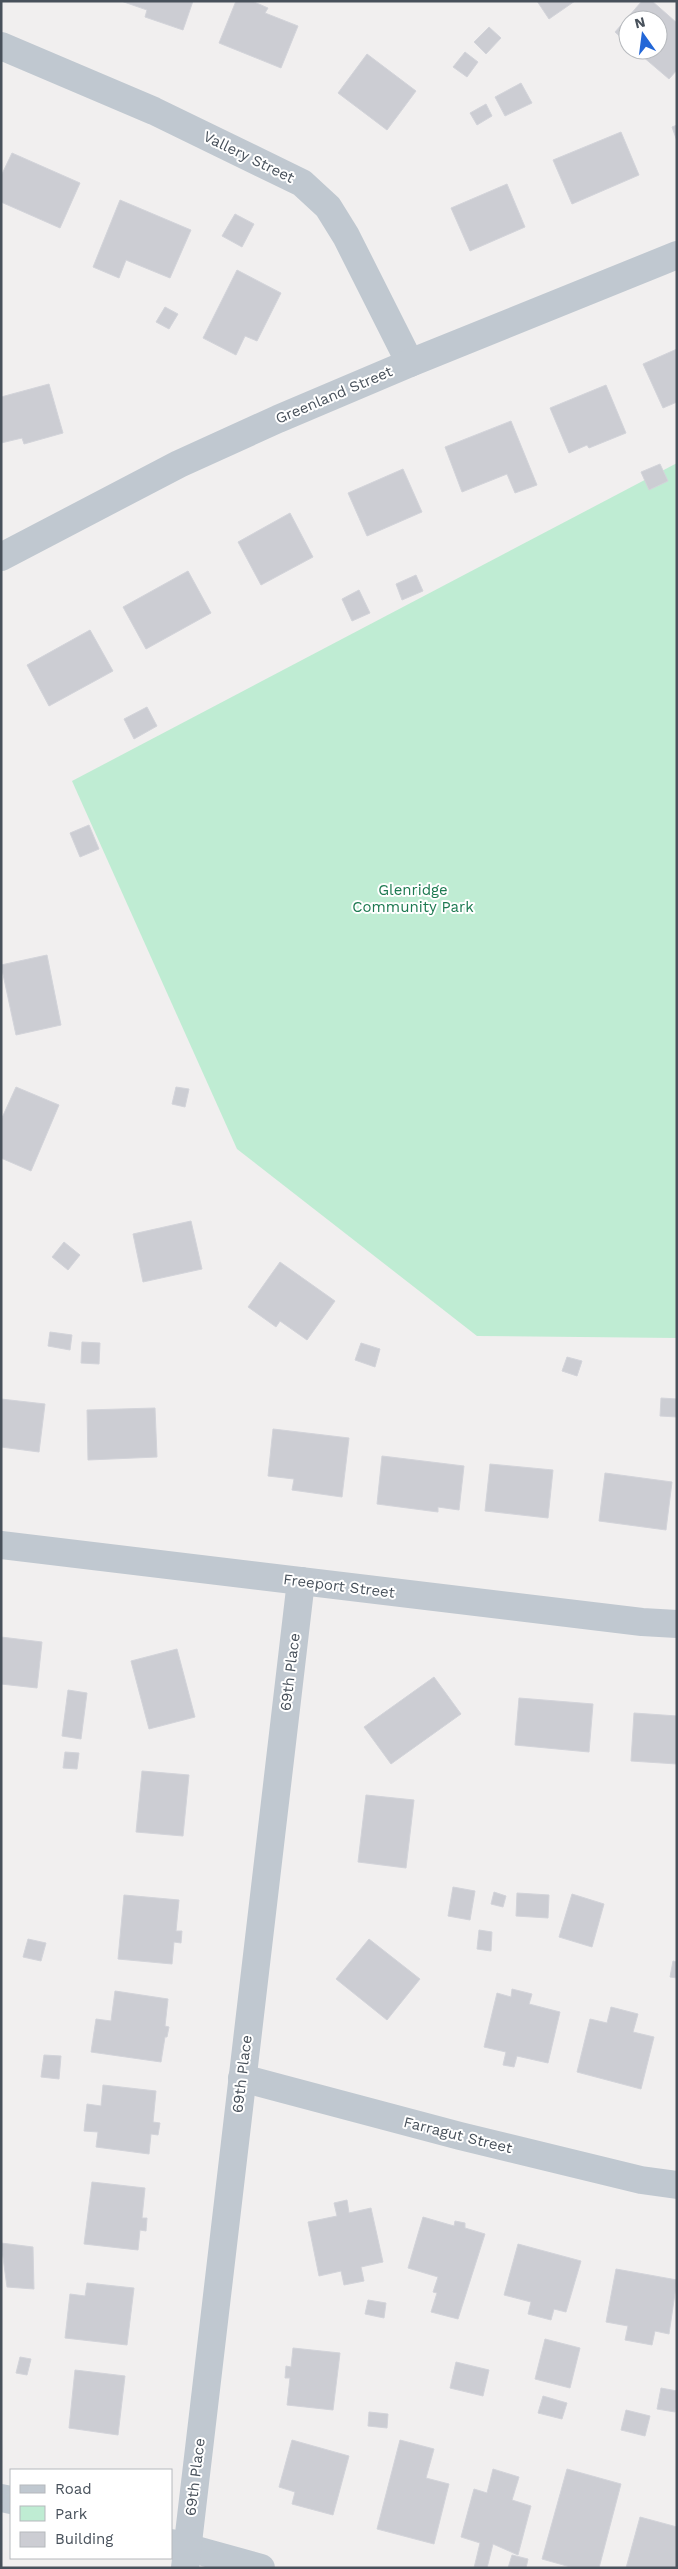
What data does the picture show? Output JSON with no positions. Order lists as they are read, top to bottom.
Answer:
{
  "streets": {
    "street": [
      "Vallery Street",
      "Greenland Street",
      "Freeport Street",
      "69th Place",
      "Farragut Street"
    ]
  },
  "crossings": [
    ["Vallery Street", "Greenland Street"],
    ["Freeport Street", "69th Place"],
    ["69th Place", "Farragut Street"]
  ],
  "parks": ["Glenridge Community Park"],
  "legend": ["Road", "Park", "Building"],
  "north": "top"
}
